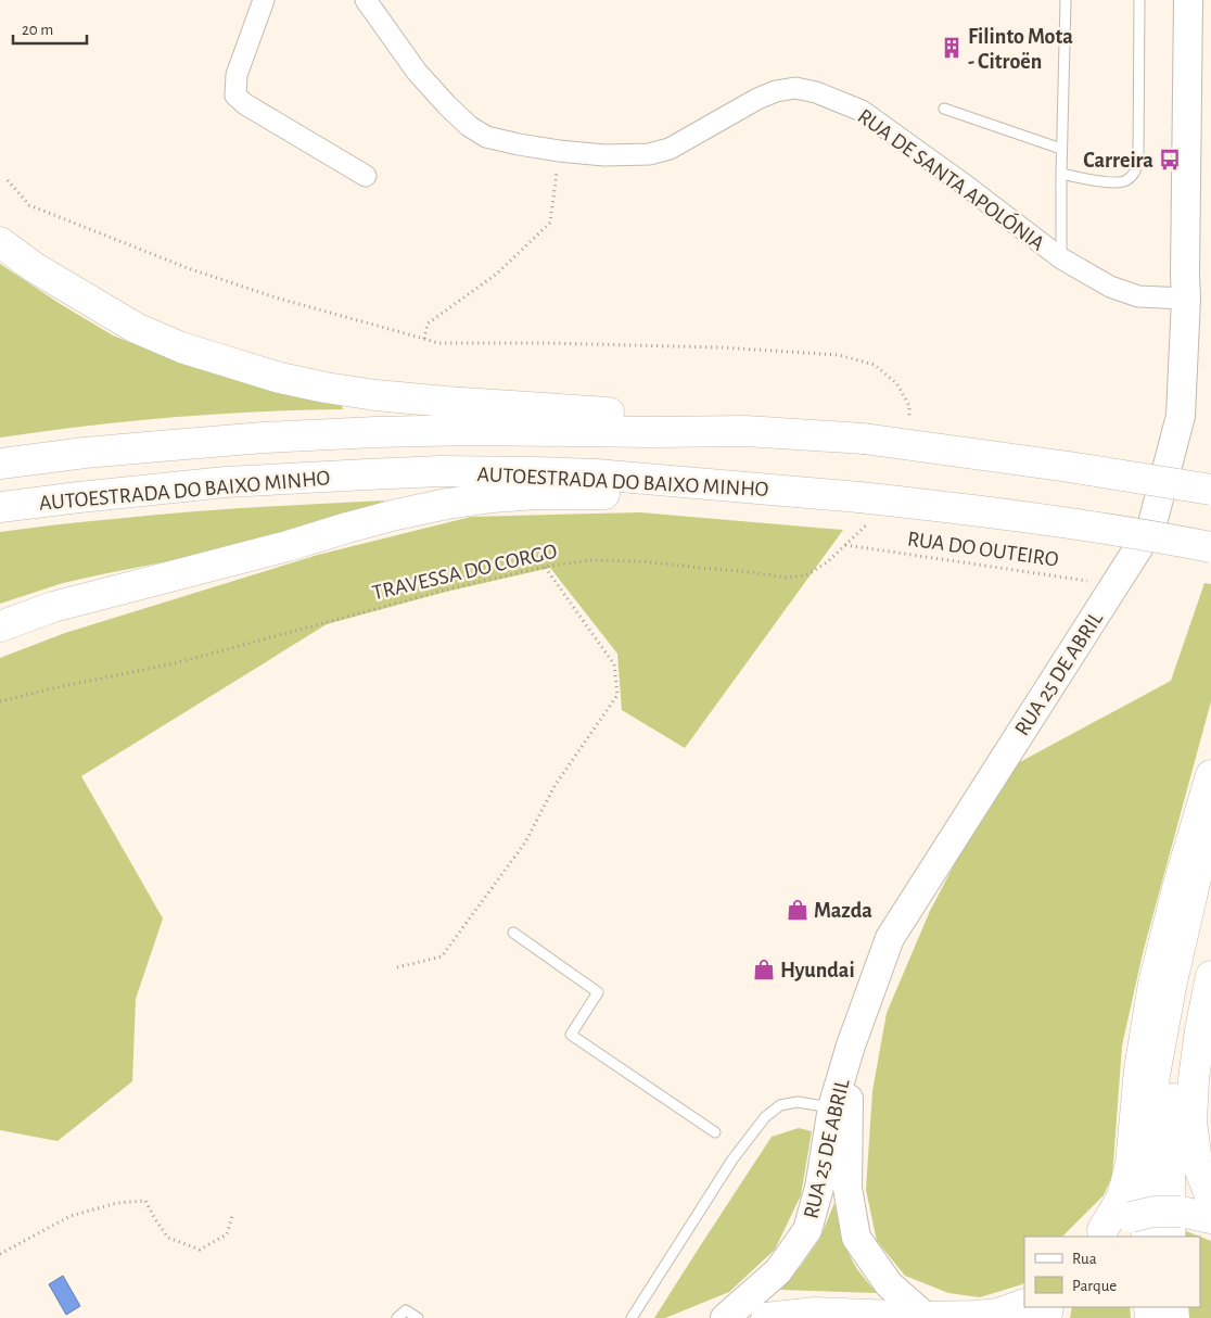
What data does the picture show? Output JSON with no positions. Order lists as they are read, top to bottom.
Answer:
{
  "streets": {
    "main road": ["AUTOESTRADA DO BAIXO MINHO", "RUA 25 DE ABRIL"],
    "street": ["RUA DE SANTA APOLÓNIA"],
    "path": ["RUA DO OUTEIRO", "TRAVESSA DO CORGO"]
  },
  "crossings": [
    ["RUA DE SANTA APOLÓNIA", "RUA 25 DE ABRIL"],
    ["AUTOESTRADA DO BAIXO MINHO", "TRAVESSA DO CORGO"],
    ["RUA DO OUTEIRO", "TRAVESSA DO CORGO"],
    ["RUA DO OUTEIRO", "RUA 25 DE ABRIL"]
  ],
  "places": {
    "building": ["Filinto Mota - Citroën"],
    "bus stop": ["Carreira"],
    "shop": ["Mazda", "Hyundai"]
  },
  "legend": ["Rua", "Parque"],
  "scale_bar": "20 m"
}
